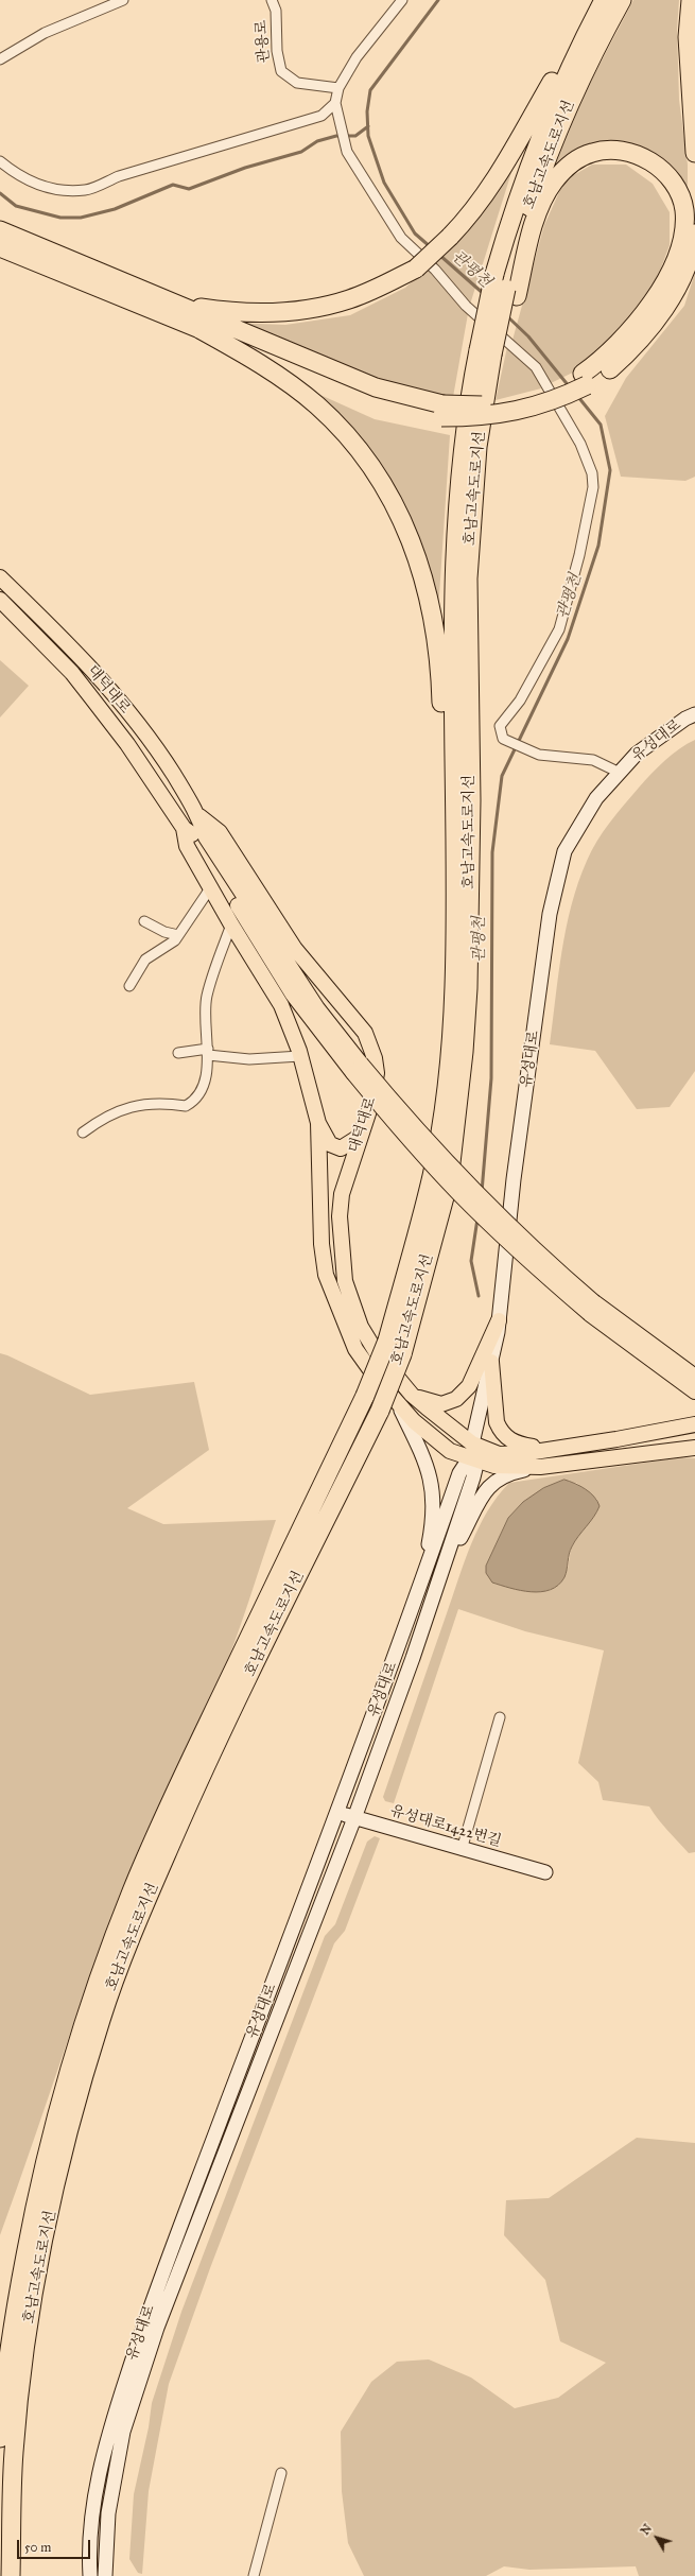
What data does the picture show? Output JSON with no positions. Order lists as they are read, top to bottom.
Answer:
{
  "streets": {
    "highway": ["호남고속도로지선"],
    "main road": ["대덕대로", "유성대로", "유성대로1422번길"],
    "street": ["관용로"]
  },
  "crossings": [
    ["대덕대로", "유성대로"],
    ["유성대로", "유성대로1422번길"]
  ],
  "water": ["관평천"],
  "scale_bar": "50 m",
  "north": "top left"
}
